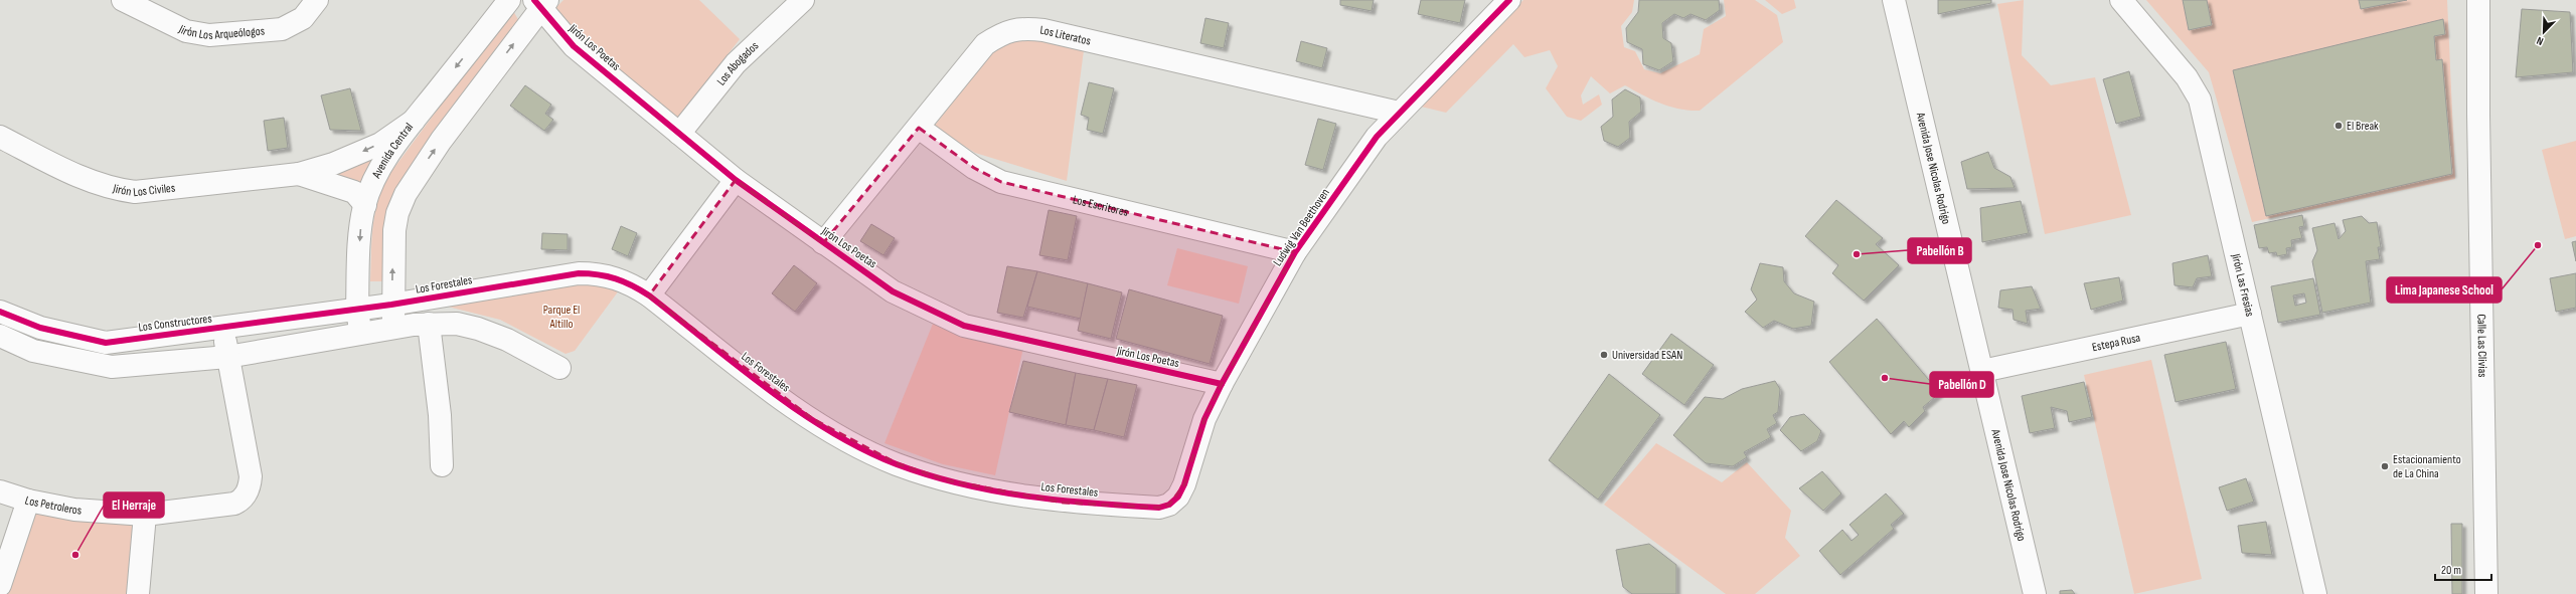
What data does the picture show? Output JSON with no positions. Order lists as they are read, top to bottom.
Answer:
{
  "streets": {
    "street": [
      "Jirón Los Arqueólogos",
      "Los Literatos",
      "Jirón Los Poetas",
      "Los Abogados",
      "Avenida Central",
      "Avenida Jose Nicolas Rodrigo",
      "Jirón Los Civiles",
      "Los Escritores",
      "Ludwig Van Beethoven",
      "Los Forestales",
      "Jirón Las Fresias",
      "Los Constructores",
      "Estepa Rusa",
      "Calle Las Clivias",
      "Los Petroleros"
    ]
  },
  "crossings": [
    ["Los Literatos", "Jirón Los Poetas"],
    ["Los Literatos", "Los Escritores"],
    ["Los Literatos", "Ludwig Van Beethoven"],
    ["Jirón Los Poetas", "Los Abogados"],
    ["Jirón Los Poetas", "Ludwig Van Beethoven"],
    ["Avenida Central", "Jirón Los Civiles"],
    ["Avenida Central", "Los Forestales"],
    ["Avenida Central", "Los Constructores"],
    ["Avenida Jose Nicolas Rodrigo", "Estepa Rusa"],
    ["Los Escritores", "Ludwig Van Beethoven"],
    ["Ludwig Van Beethoven", "Los Forestales"],
    ["Los Forestales", "Los Constructores"],
    ["Jirón Las Fresias", "Estepa Rusa"]
  ],
  "parks": ["Parque El Altillo"],
  "places": [
    "El Break",
    "Lima Japanese School",
    "Pabellón B",
    "Universidad ESAN",
    "Pabellón D",
    "Estacionamiento de La China",
    "El Herraje"
  ],
  "scale_bar": "20 m",
  "north": "bottom left"
}
